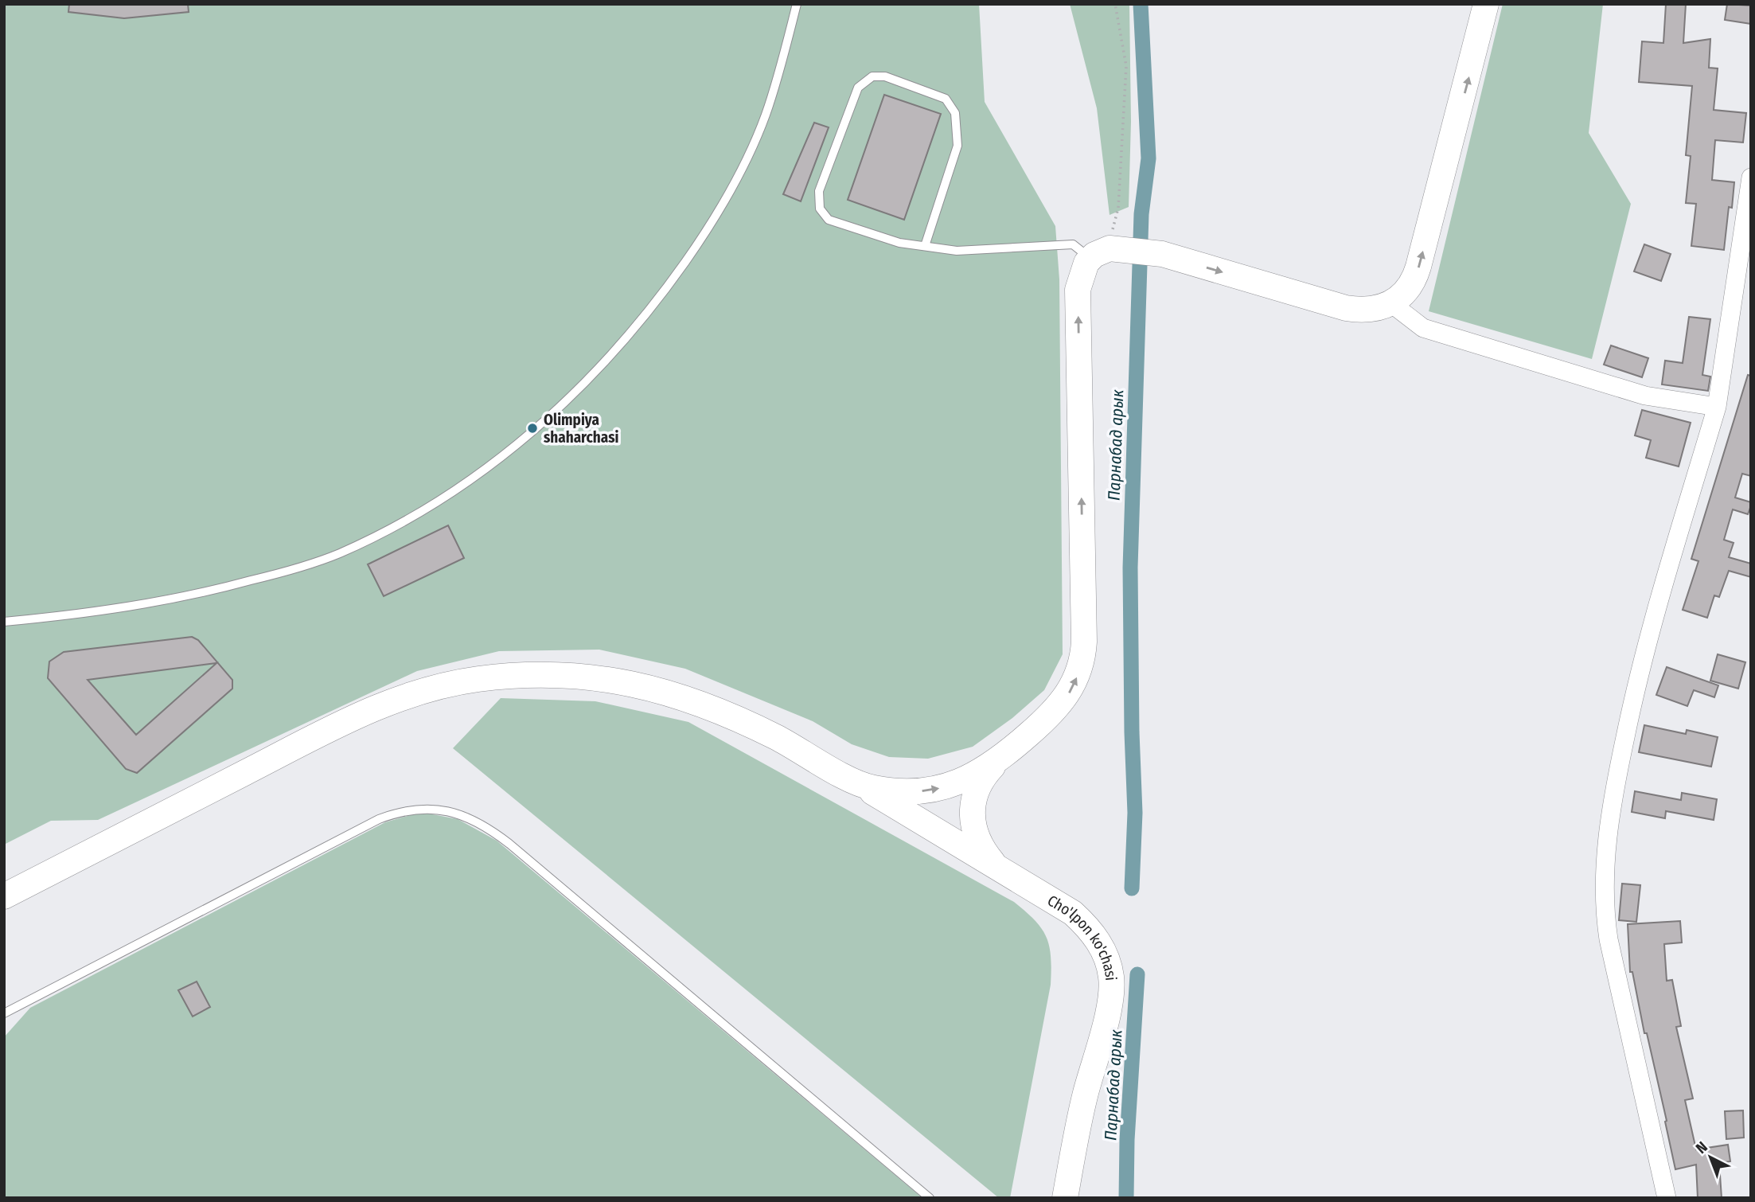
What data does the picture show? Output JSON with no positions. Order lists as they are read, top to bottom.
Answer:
{
  "streets": {
    "main road": ["Cho'lpon ko'chasi"]
  },
  "water": ["Парнабад арык"],
  "places": ["Olimpiya shaharchasi"],
  "north": "top left"
}
